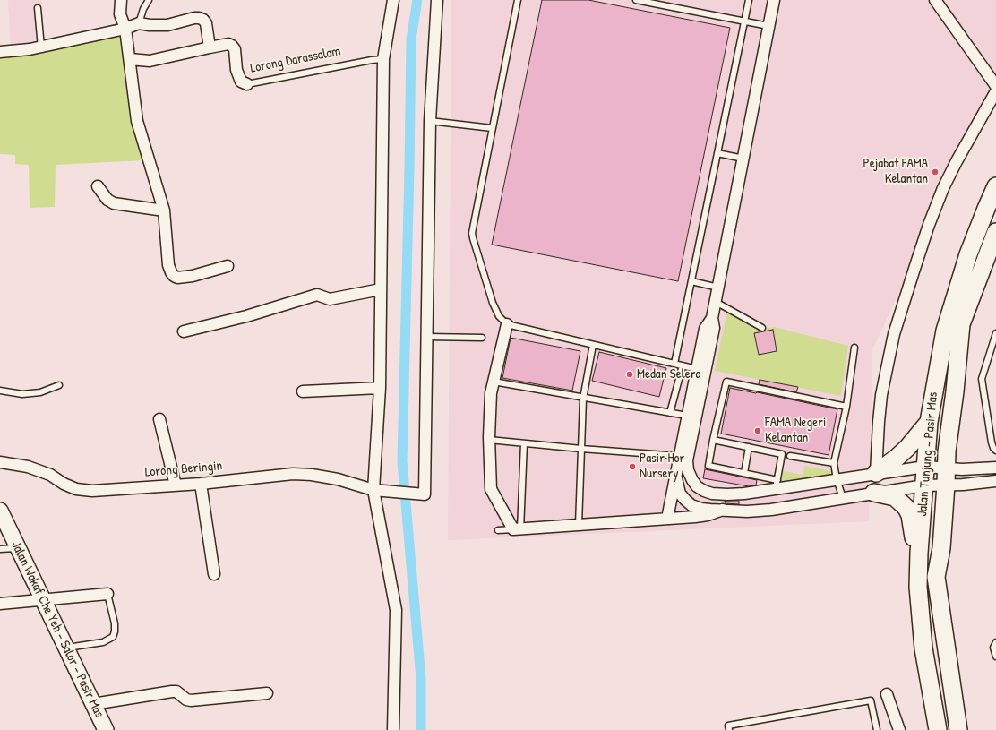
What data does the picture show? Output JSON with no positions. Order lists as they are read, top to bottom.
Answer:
{
  "streets": {
    "main road": ["Jalan Tunjung - Pasir Mas", "Jalan Wakaf Che Yeh - Salor - Pasir Mas"],
    "street": ["Lorong Darassalam", "Lorong Beringin"]
  },
  "places": [
    "Pejabat FAMA Kelantan",
    "Medan Selera",
    "FAMA Negeri Kelantan",
    "Pasir Hor Nursery"
  ]
}
